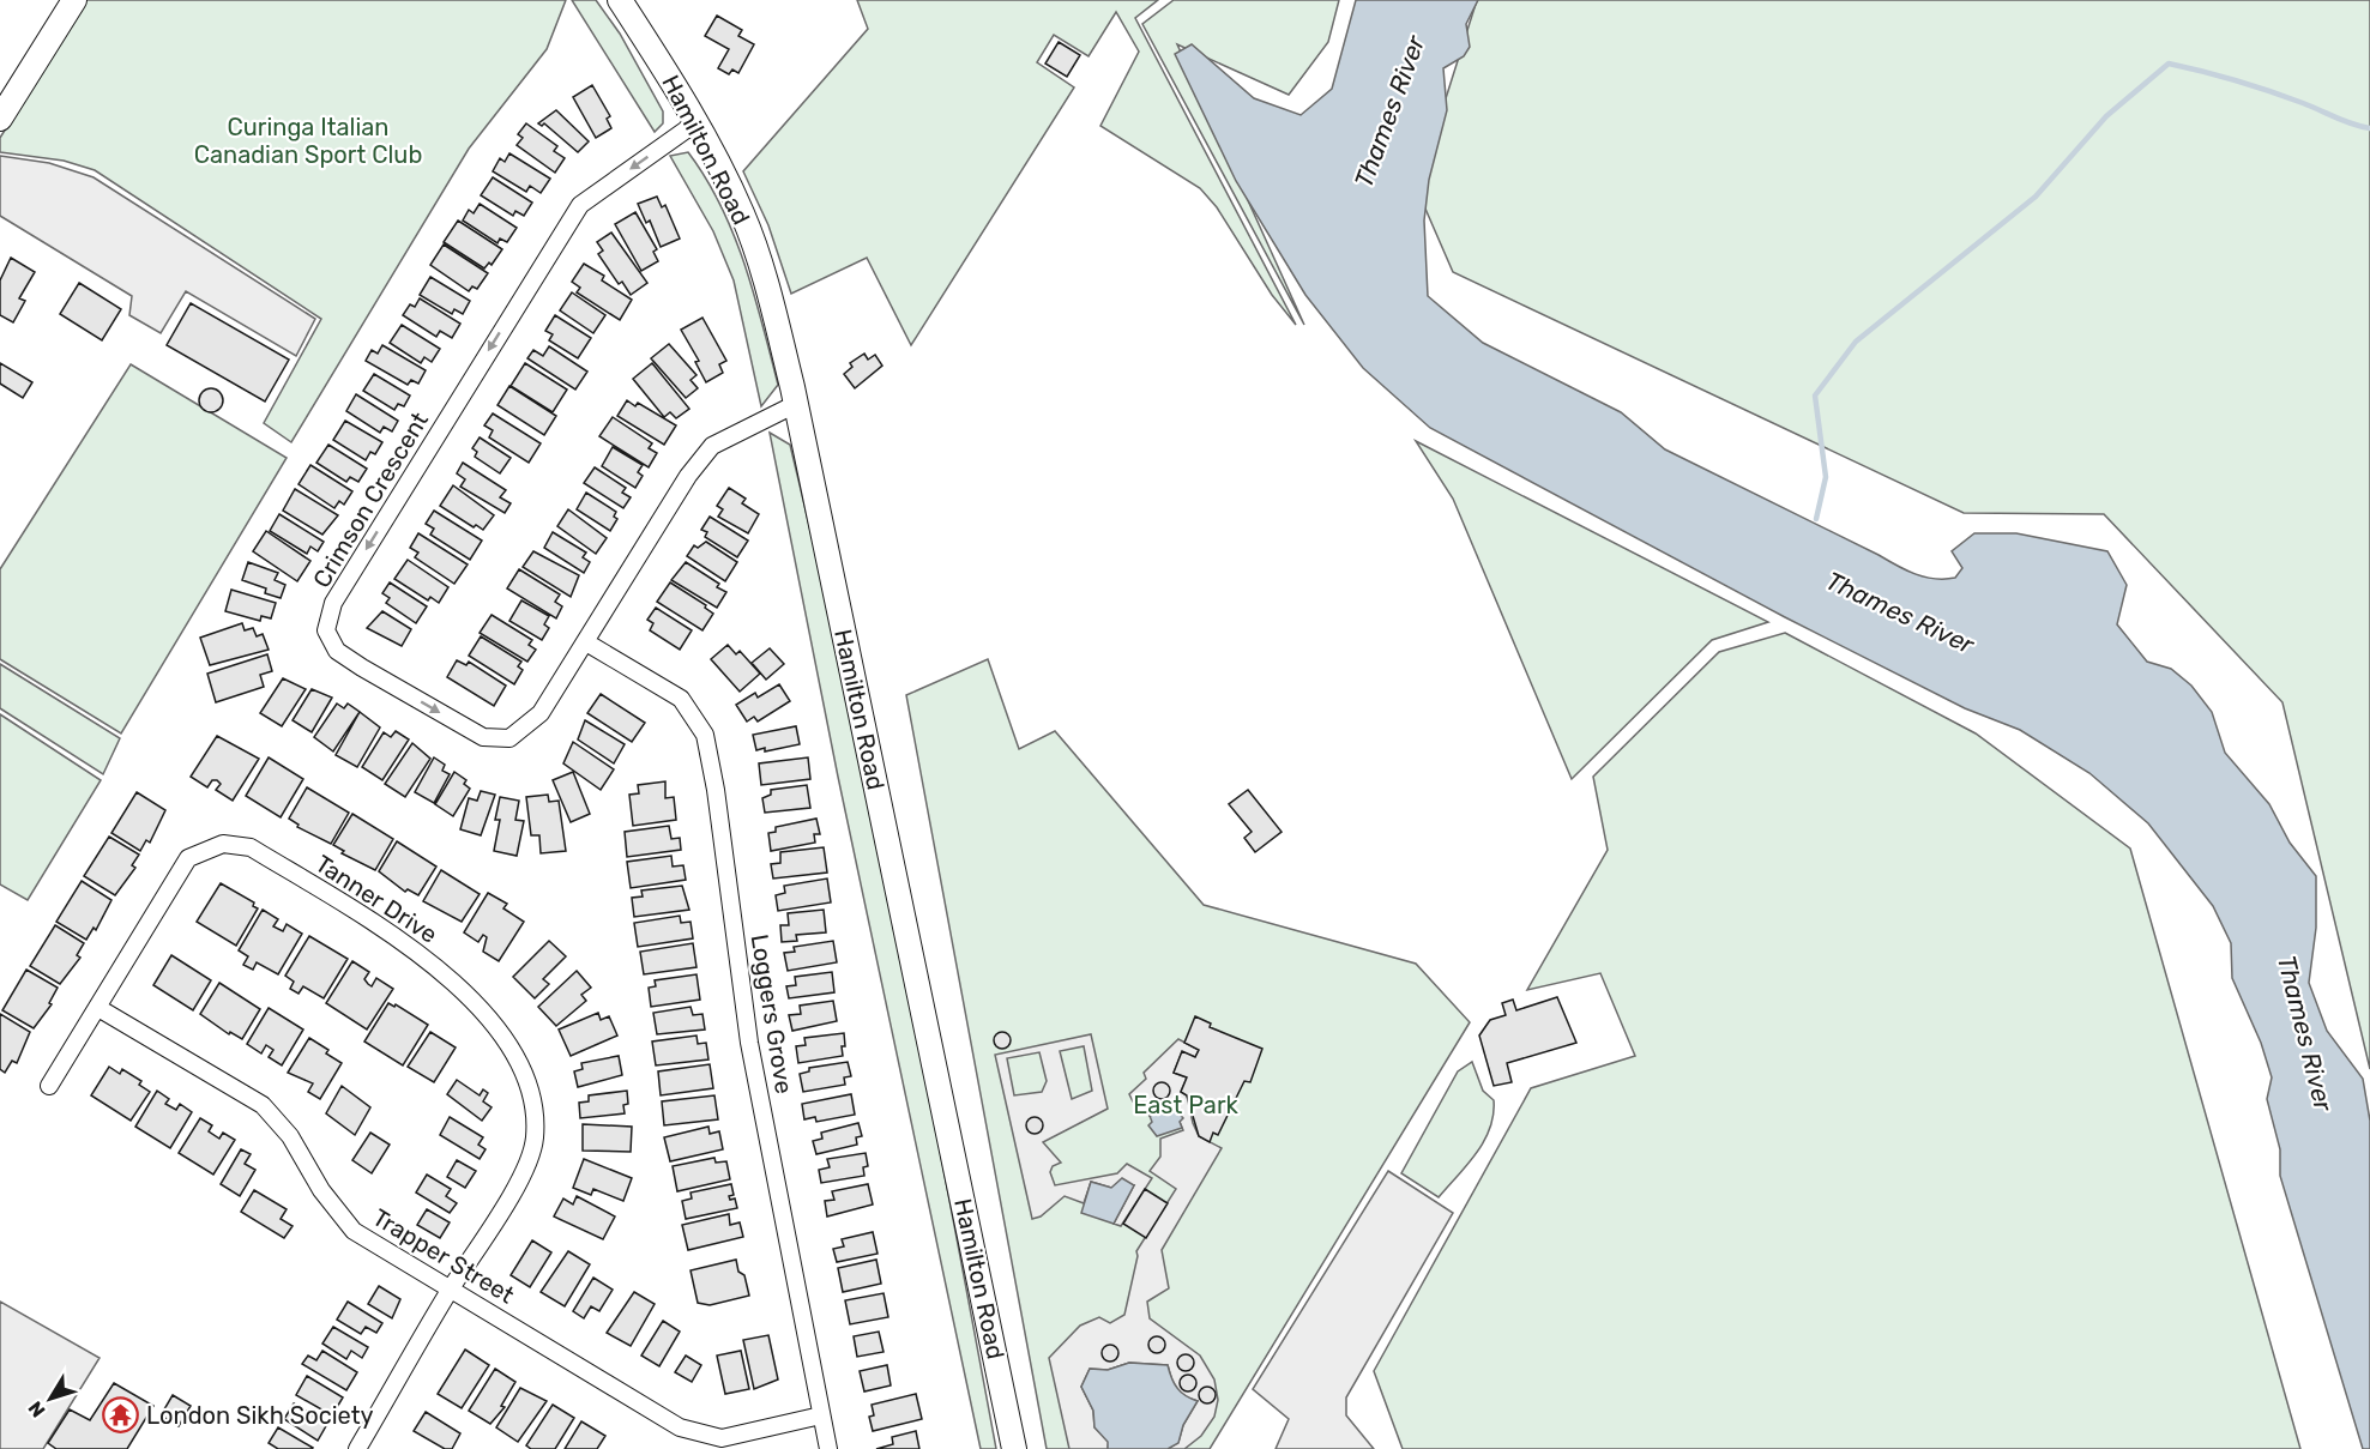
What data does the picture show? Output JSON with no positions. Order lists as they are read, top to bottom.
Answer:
{
  "streets": {
    "main road": ["Hamilton Road"],
    "street": [
      "Crimson Crescent",
      "Tanner Drive",
      "Loggers Grove",
      "Trapper Street"
    ]
  },
  "crossings": [
    ["Hamilton Road", "Crimson Crescent"],
    ["Crimson Crescent", "Loggers Grove"],
    ["Tanner Drive", "Trapper Street"],
    ["Loggers Grove", "Trapper Street"]
  ],
  "water": ["Thames River"],
  "parks": ["Curinga Italian Canadian Sport Club", "East Park"],
  "places": {
    "temple": ["London Sikh Society"]
  },
  "north": "bottom left"
}
